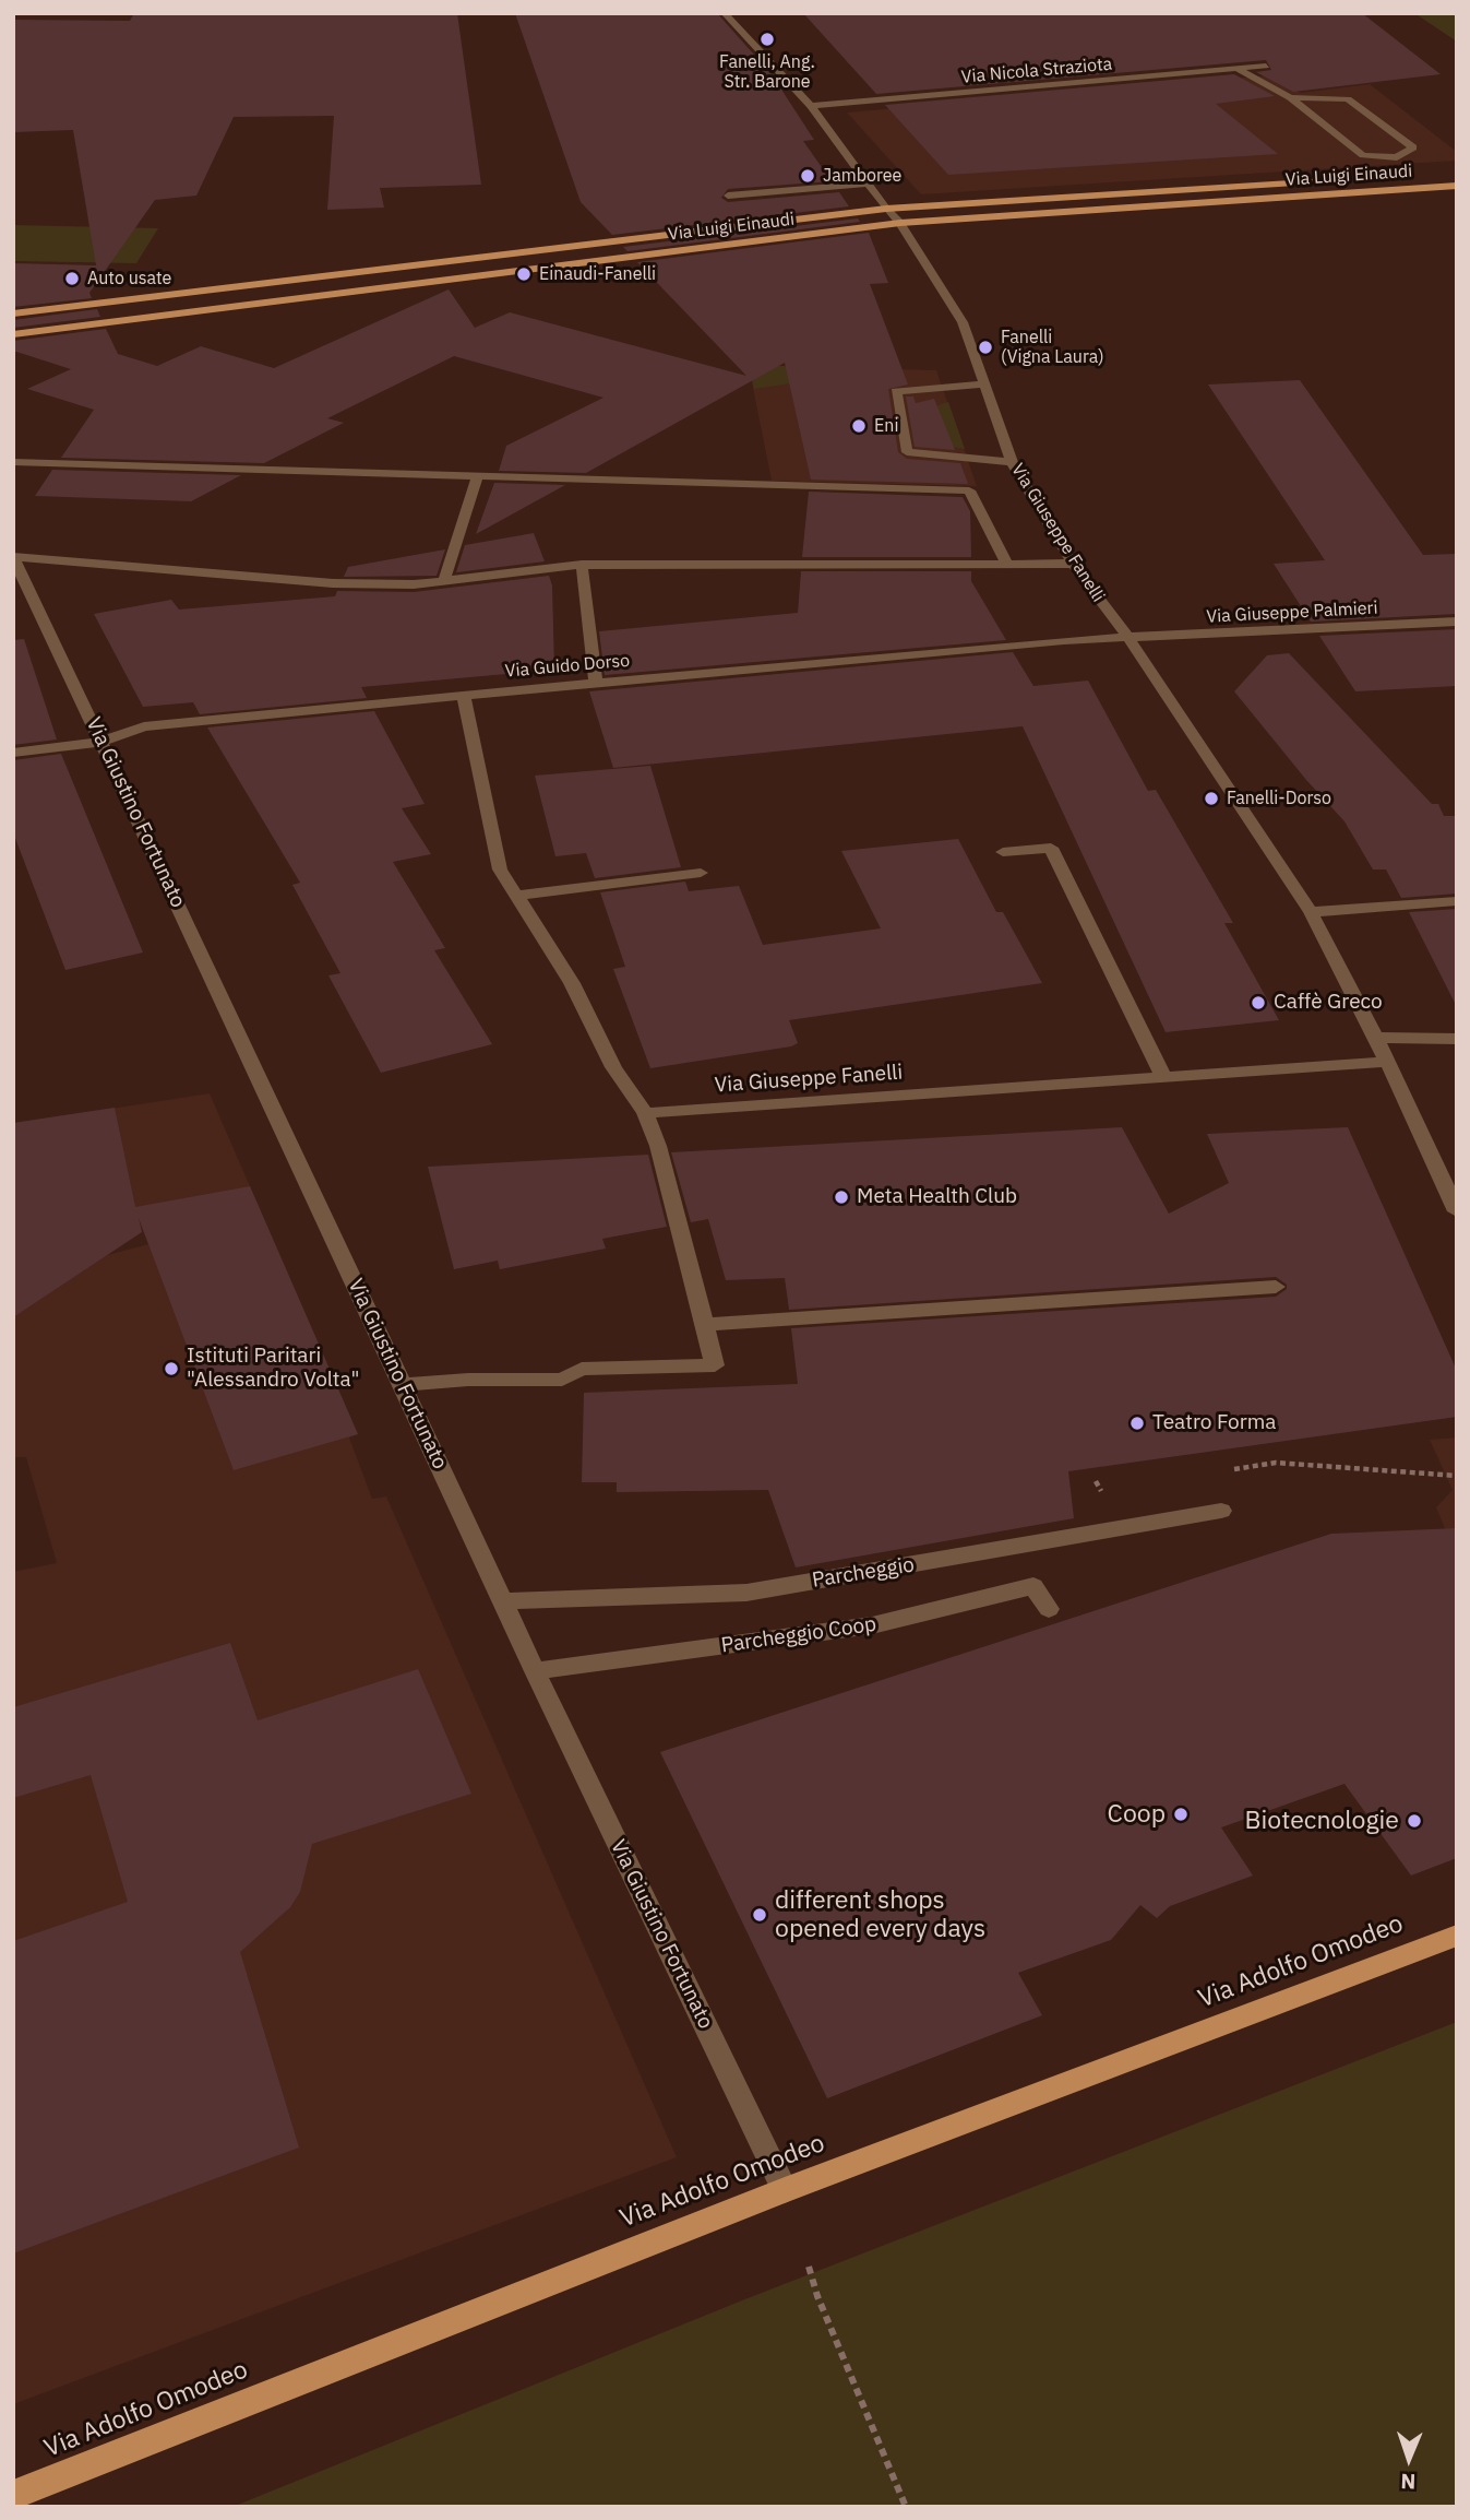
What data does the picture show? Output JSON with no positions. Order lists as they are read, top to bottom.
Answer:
{
  "streets": {
    "main road": ["Via Luigi Einaudi", "Via Adolfo Omodeo"],
    "street": [
      "Via Nicola Straziota",
      "Via Giuseppe Fanelli",
      "Via Giuseppe Palmieri",
      "Via Guido Dorso",
      "Via Giustino Fortunato",
      "Parcheggio",
      "Parcheggio Coop"
    ]
  },
  "crossings": [
    ["Via Nicola Straziota", "Via Giuseppe Fanelli"],
    ["Via Luigi Einaudi", "Via Giuseppe Fanelli"],
    ["Via Giuseppe Fanelli", "Via Giuseppe Palmieri"],
    ["Via Giuseppe Fanelli", "Via Guido Dorso"],
    ["Via Giuseppe Palmieri", "Via Guido Dorso"],
    ["Via Guido Dorso", "Via Giustino Fortunato"],
    ["Via Giustino Fortunato", "Parcheggio"],
    ["Via Giustino Fortunato", "Parcheggio Coop"],
    ["Via Giustino Fortunato", "Via Adolfo Omodeo"]
  ],
  "places": [
    "Fanelli, Ang. Str. Barone",
    "Jamboree",
    "Einaudi-Fanelli",
    "Auto usate",
    "Fanelli (Vigna Laura)",
    "Eni",
    "Fanelli-Dorso",
    "Caffè Greco",
    "Meta Health Club",
    "Istituti Paritari \"Alessandro Volta\"",
    "Teatro Forma",
    "Coop",
    "Biotecnologie",
    "different shops opened every days"
  ],
  "north": "bottom"
}
